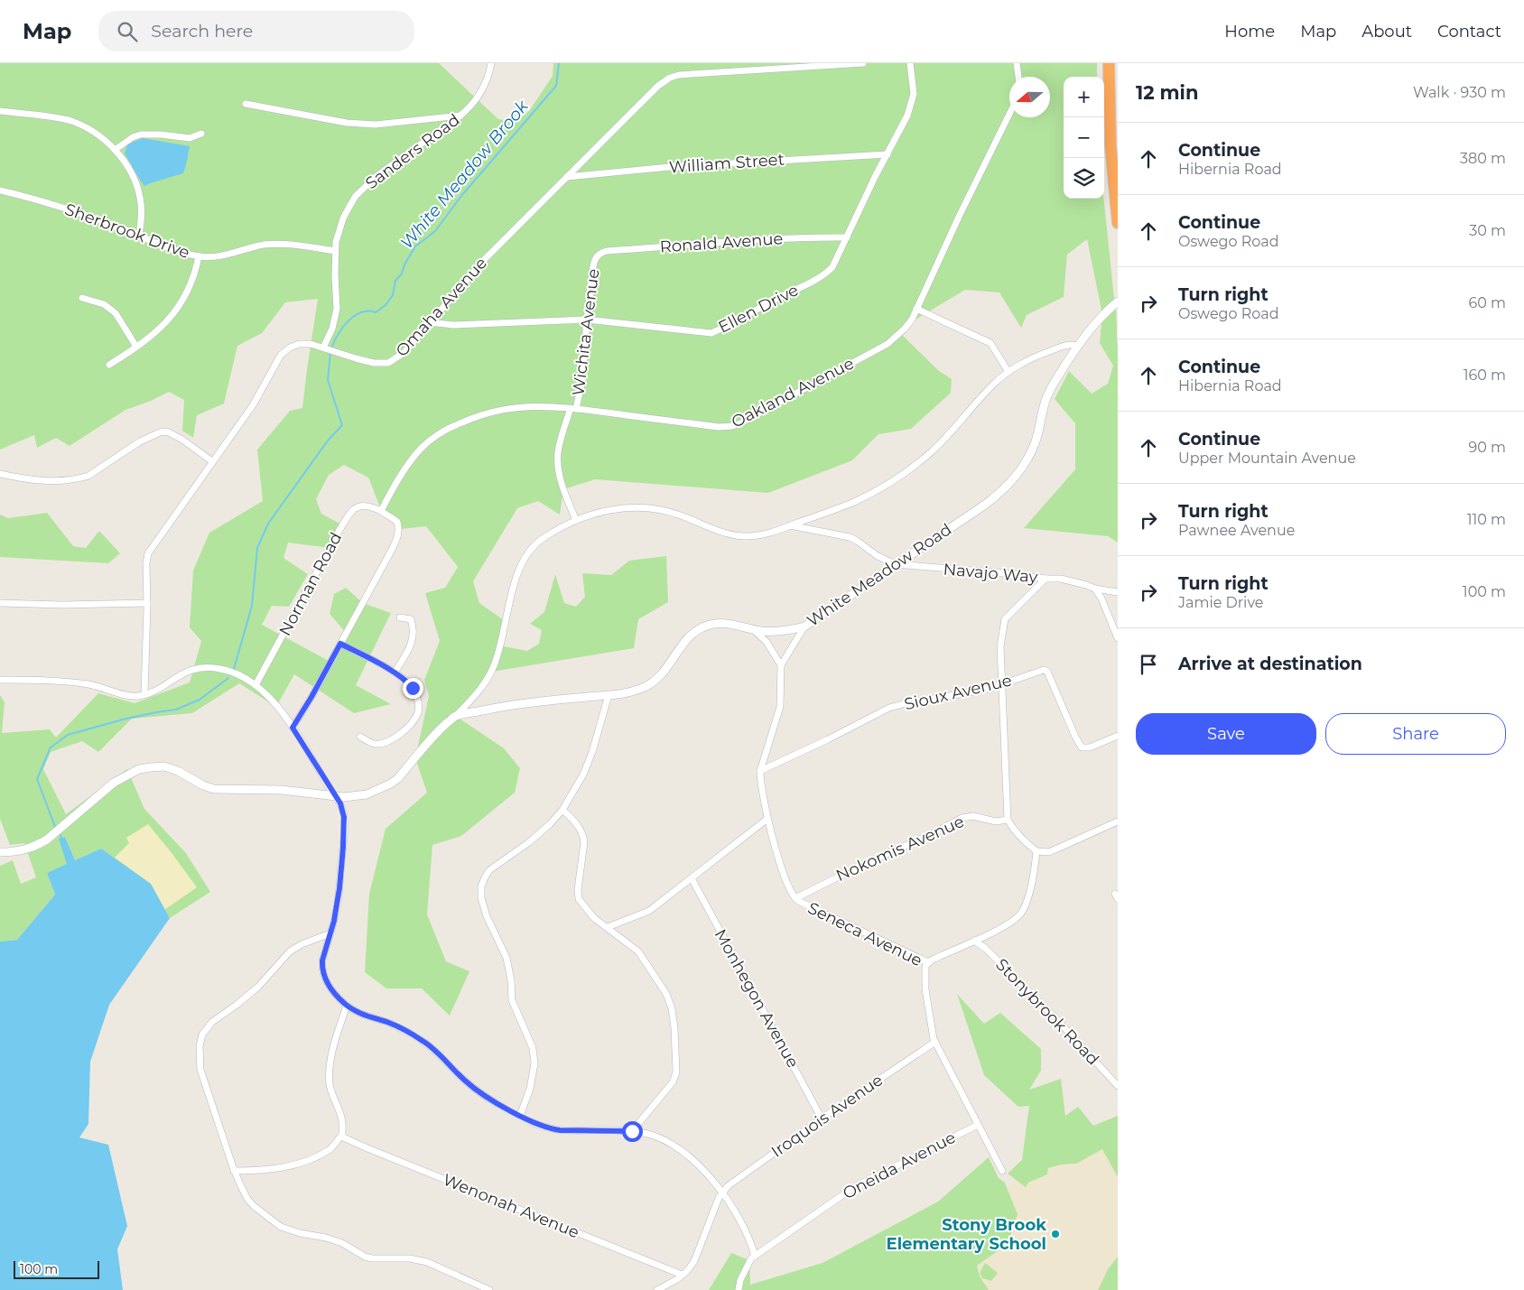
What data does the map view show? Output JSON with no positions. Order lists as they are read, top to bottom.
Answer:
{
  "streets": {
    "street": [
      "Sanders Road",
      "William Street",
      "Sherbrook Drive",
      "Ronald Avenue",
      "Omaha Avenue",
      "Ellen Drive",
      "Wichita Avenue",
      "Oakland Avenue",
      "Navajo Way",
      "White Meadow Road",
      "Norman Road",
      "Sioux Avenue",
      "Nokomis Avenue",
      "Seneca Avenue",
      "Monhegon Avenue",
      "Stonybrook Road",
      "Iroquois Avenue",
      "Oneida Avenue",
      "Wenonah Avenue"
    ]
  },
  "crossings": [
    ["Sanders Road", "Sherbrook Drive"],
    ["Sanders Road", "Omaha Avenue"],
    ["William Street", "Omaha Avenue"],
    ["William Street", "Ellen Drive"],
    ["Ronald Avenue", "Ellen Drive"],
    ["Ronald Avenue", "Wichita Avenue"],
    ["Omaha Avenue", "Ellen Drive"],
    ["Ellen Drive", "Wichita Avenue"],
    ["Wichita Avenue", "Oakland Avenue"],
    ["Oakland Avenue", "Norman Road"],
    ["Navajo Way", "White Meadow Road"],
    ["White Meadow Road", "Seneca Avenue"],
    ["Sioux Avenue", "Seneca Avenue"],
    ["Nokomis Avenue", "Seneca Avenue"],
    ["Seneca Avenue", "Iroquois Avenue"],
    ["Seneca Avenue", "Oneida Avenue"],
    ["Monhegon Avenue", "Iroquois Avenue"]
  ],
  "water": ["White Meadow Brook"],
  "places": ["Stony Brook Elementary School"],
  "scale_bar": "100 m",
  "north": "left",
  "page": {
    "header": "Map",
    "search": "Search here",
    "nav": [
      "Home",
      "Map",
      "About",
      "Contact"
    ],
    "heading": ["12 min", "Walk · 930 m"],
    "map_buttons": ["+", "−"],
    "list": [
      ["Continue", "Hibernia Road", "380 m"],
      ["Continue", "Oswego Road", "30 m"],
      ["Turn right", "Oswego Road", "60 m"],
      ["Continue", "Hibernia Road", "160 m"],
      ["Continue", "Upper Mountain Avenue", "90 m"],
      ["Turn right", "Pawnee Avenue", "110 m"],
      ["Turn right", "Jamie Drive", "100 m"],
      "Arrive at destination"
    ],
    "buttons": ["Save", "Share"],
    "scale": "100 m"
  }
}
